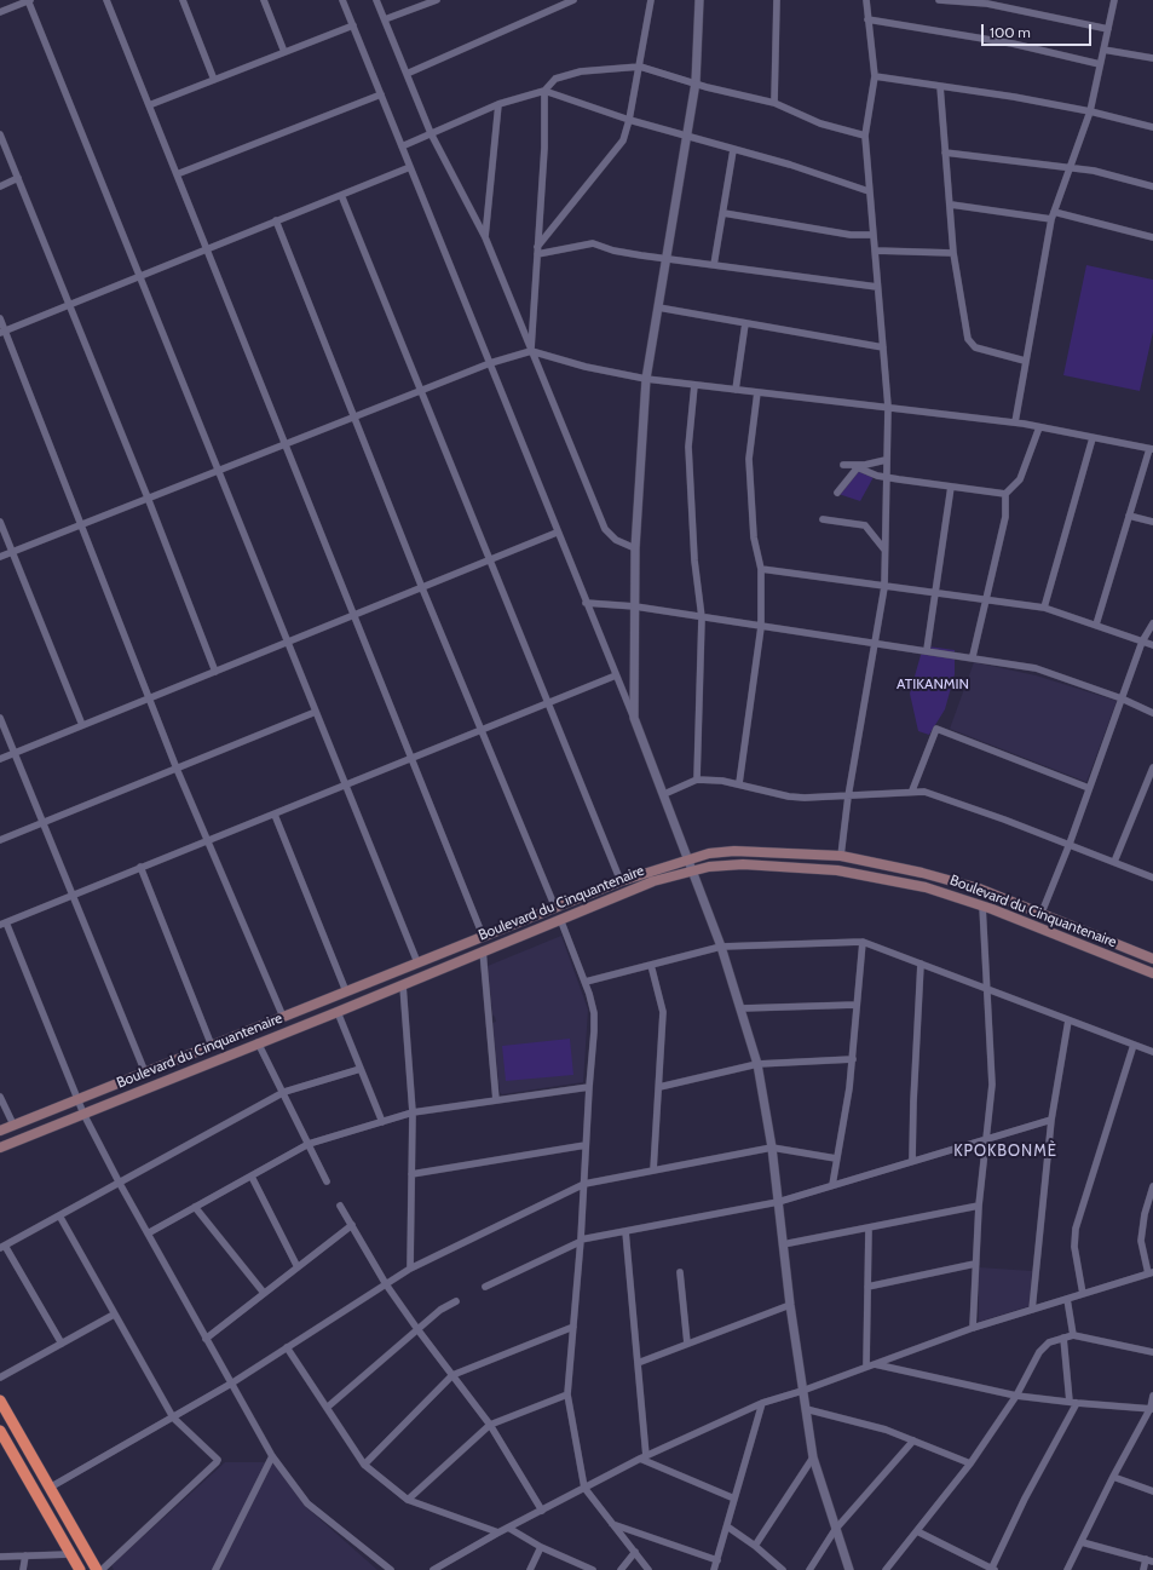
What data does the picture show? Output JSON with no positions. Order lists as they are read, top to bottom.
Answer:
{
  "streets": {
    "main road": ["Boulevard du Cinquantenaire"]
  },
  "districts": ["KPOKBONMÈ"],
  "parks": ["ATIKANMIN"],
  "scale_bar": "100 m"
}
